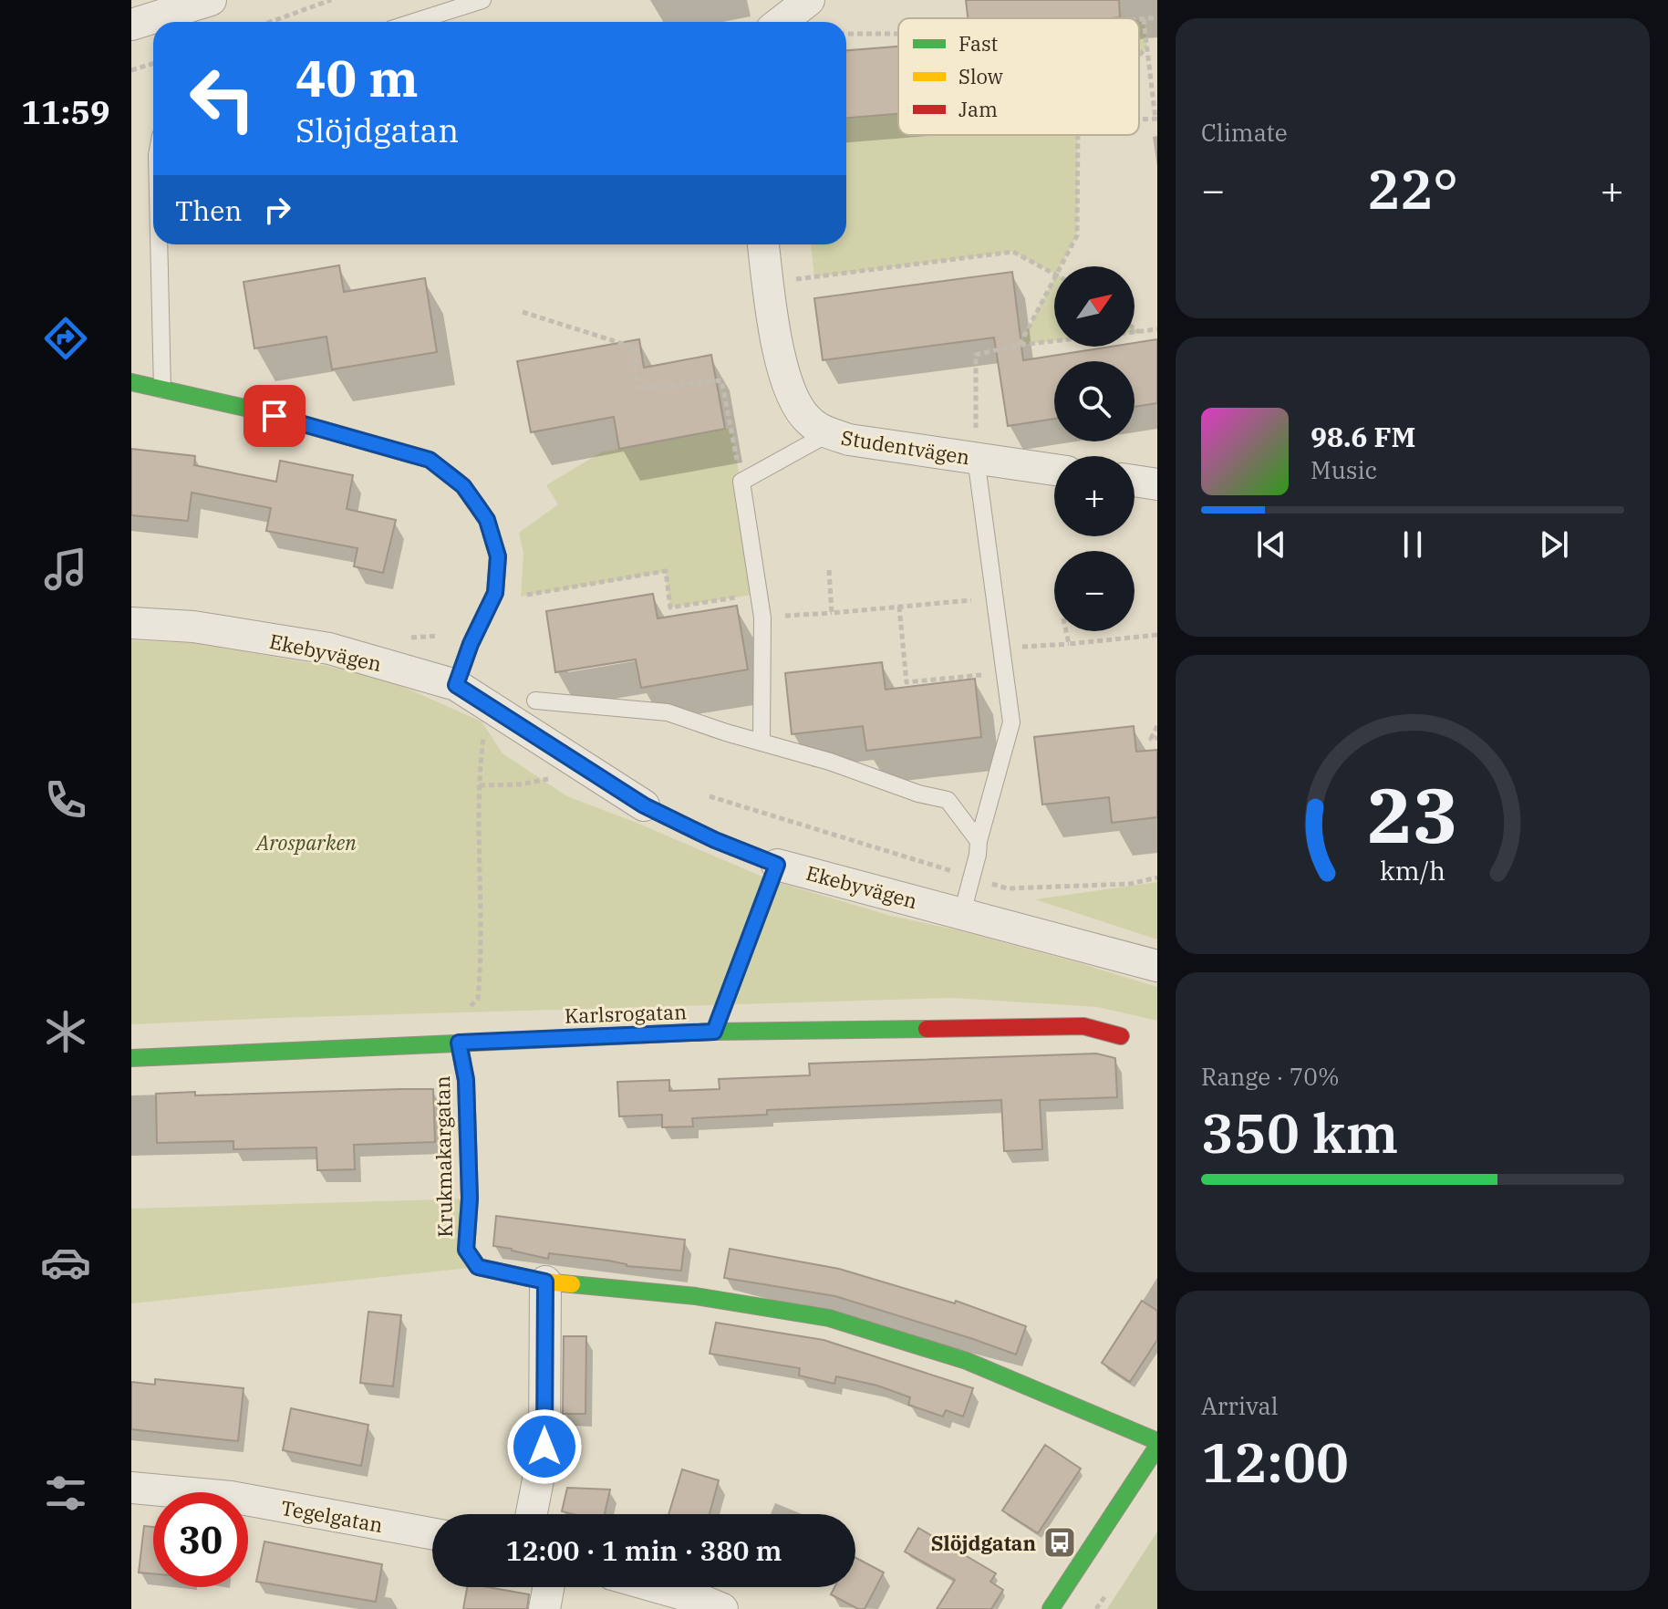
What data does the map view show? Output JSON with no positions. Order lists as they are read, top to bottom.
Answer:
{
  "streets": {
    "street": [
      "Studentvägen",
      "Ekebyvägen",
      "Karlsrogatan",
      "Krukmakargatan",
      "Tegelgatan"
    ]
  },
  "crossings": [
    ["Karlsrogatan", "Krukmakargatan"]
  ],
  "parks": ["Arosparken"],
  "places": {
    "bus stop": ["Slöjdgatan"]
  },
  "legend": ["Fast", "Slow", "Jam"],
  "north": "top right",
  "page": {
    "tabs": "11:59",
    "tile": [
      "Climate",
      ["Range · 70%", "350 km"],
      ["Arrival", "12:00"]
    ],
    "turn": ["40 m", "Slöjdgatan"],
    "heat": ["−", "22°", "+"],
    "then": "Then",
    "map_buttons": ["+", "−"],
    "song": ["98.6 FM", "Music"],
    "limit": "30",
    "trip": "12:00 · 1 min · 380 m",
    "gauge": ["23", "km/h"]
  }
}
